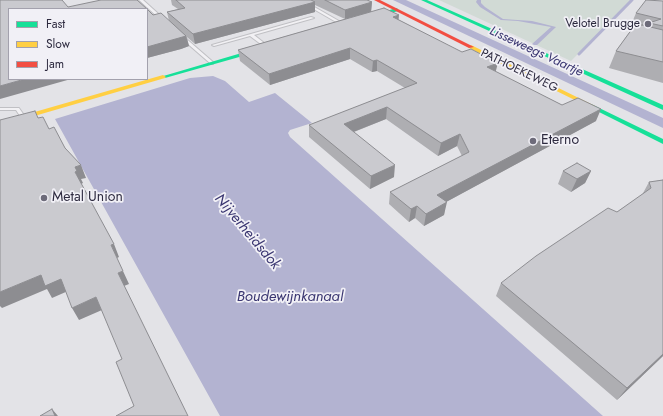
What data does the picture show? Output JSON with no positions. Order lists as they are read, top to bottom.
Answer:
{
  "streets": {
    "street": ["PATHOEKEWEG"]
  },
  "water": ["Lisseweegs Vaartje", "Nijverheidsdok", "Boudewijnkanaal"],
  "places": ["Velotel Brugge", "Eterno", "Metal Union"],
  "legend": ["Fast", "Slow", "Jam"]
}
